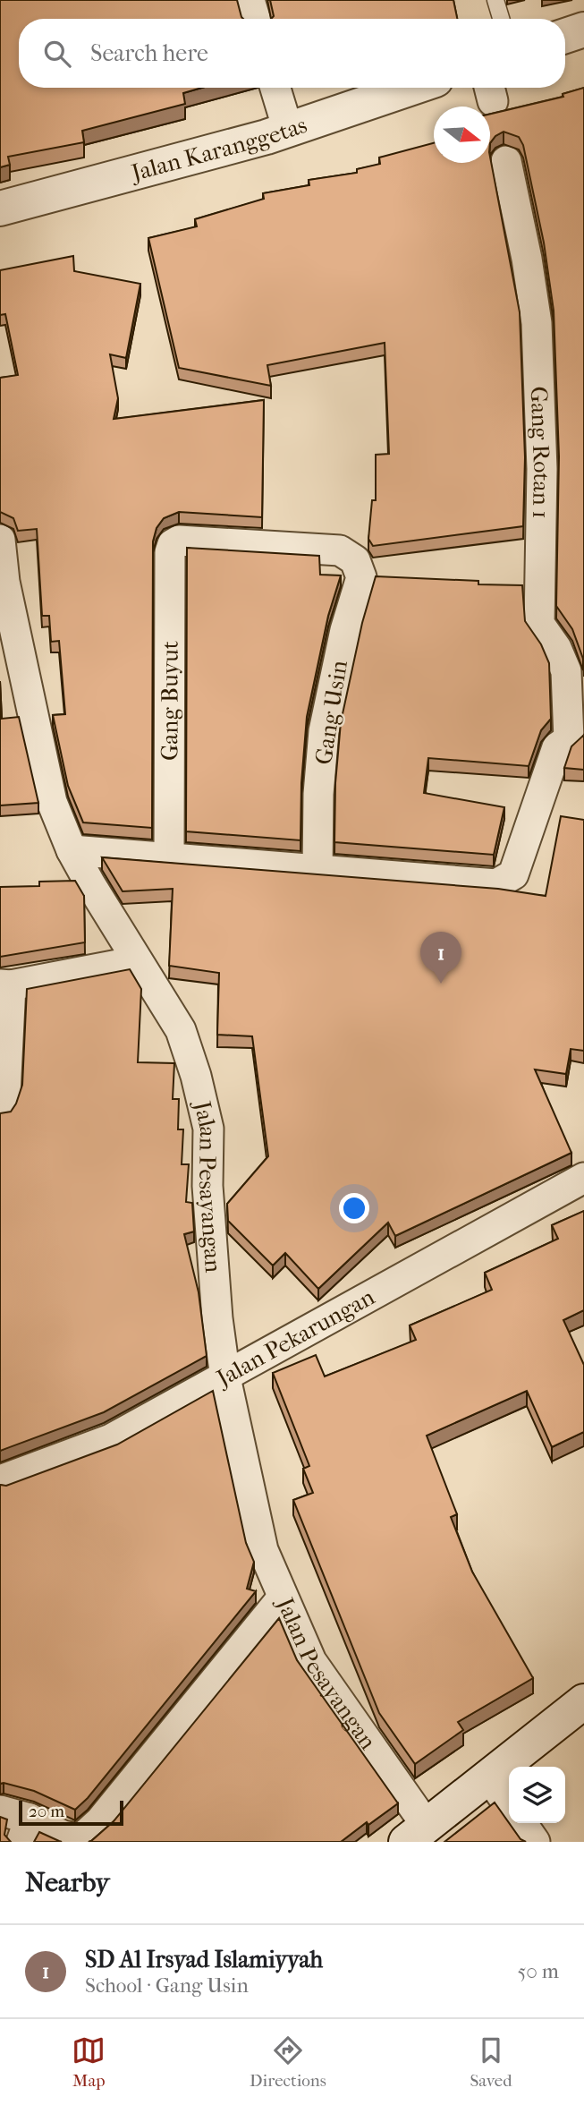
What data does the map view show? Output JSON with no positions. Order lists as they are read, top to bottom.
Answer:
{
  "streets": {
    "street": [
      "Jalan Karanggetas",
      "Gang Rotan 1",
      "Gang Buyut",
      "Gang Usin",
      "Jalan Pesayangan",
      "Jalan Pekarungan"
    ]
  },
  "crossings": [
    ["Gang Buyut", "Gang Usin"],
    ["Jalan Pesayangan", "Jalan Pekarungan"]
  ],
  "scale_bar": "20 m",
  "north": "right",
  "page": {
    "search": "Search here",
    "pins": "1",
    "scale": "20 m",
    "heading": "Nearby",
    "list": [
      {
        "mark": "1",
        "name": "SD Al Irsyad Islamiyyah",
        "note": "School · Gang Usin",
        "value": "50 m"
      }
    ],
    "nav": ["Map", "Directions", "Saved"]
  }
}
